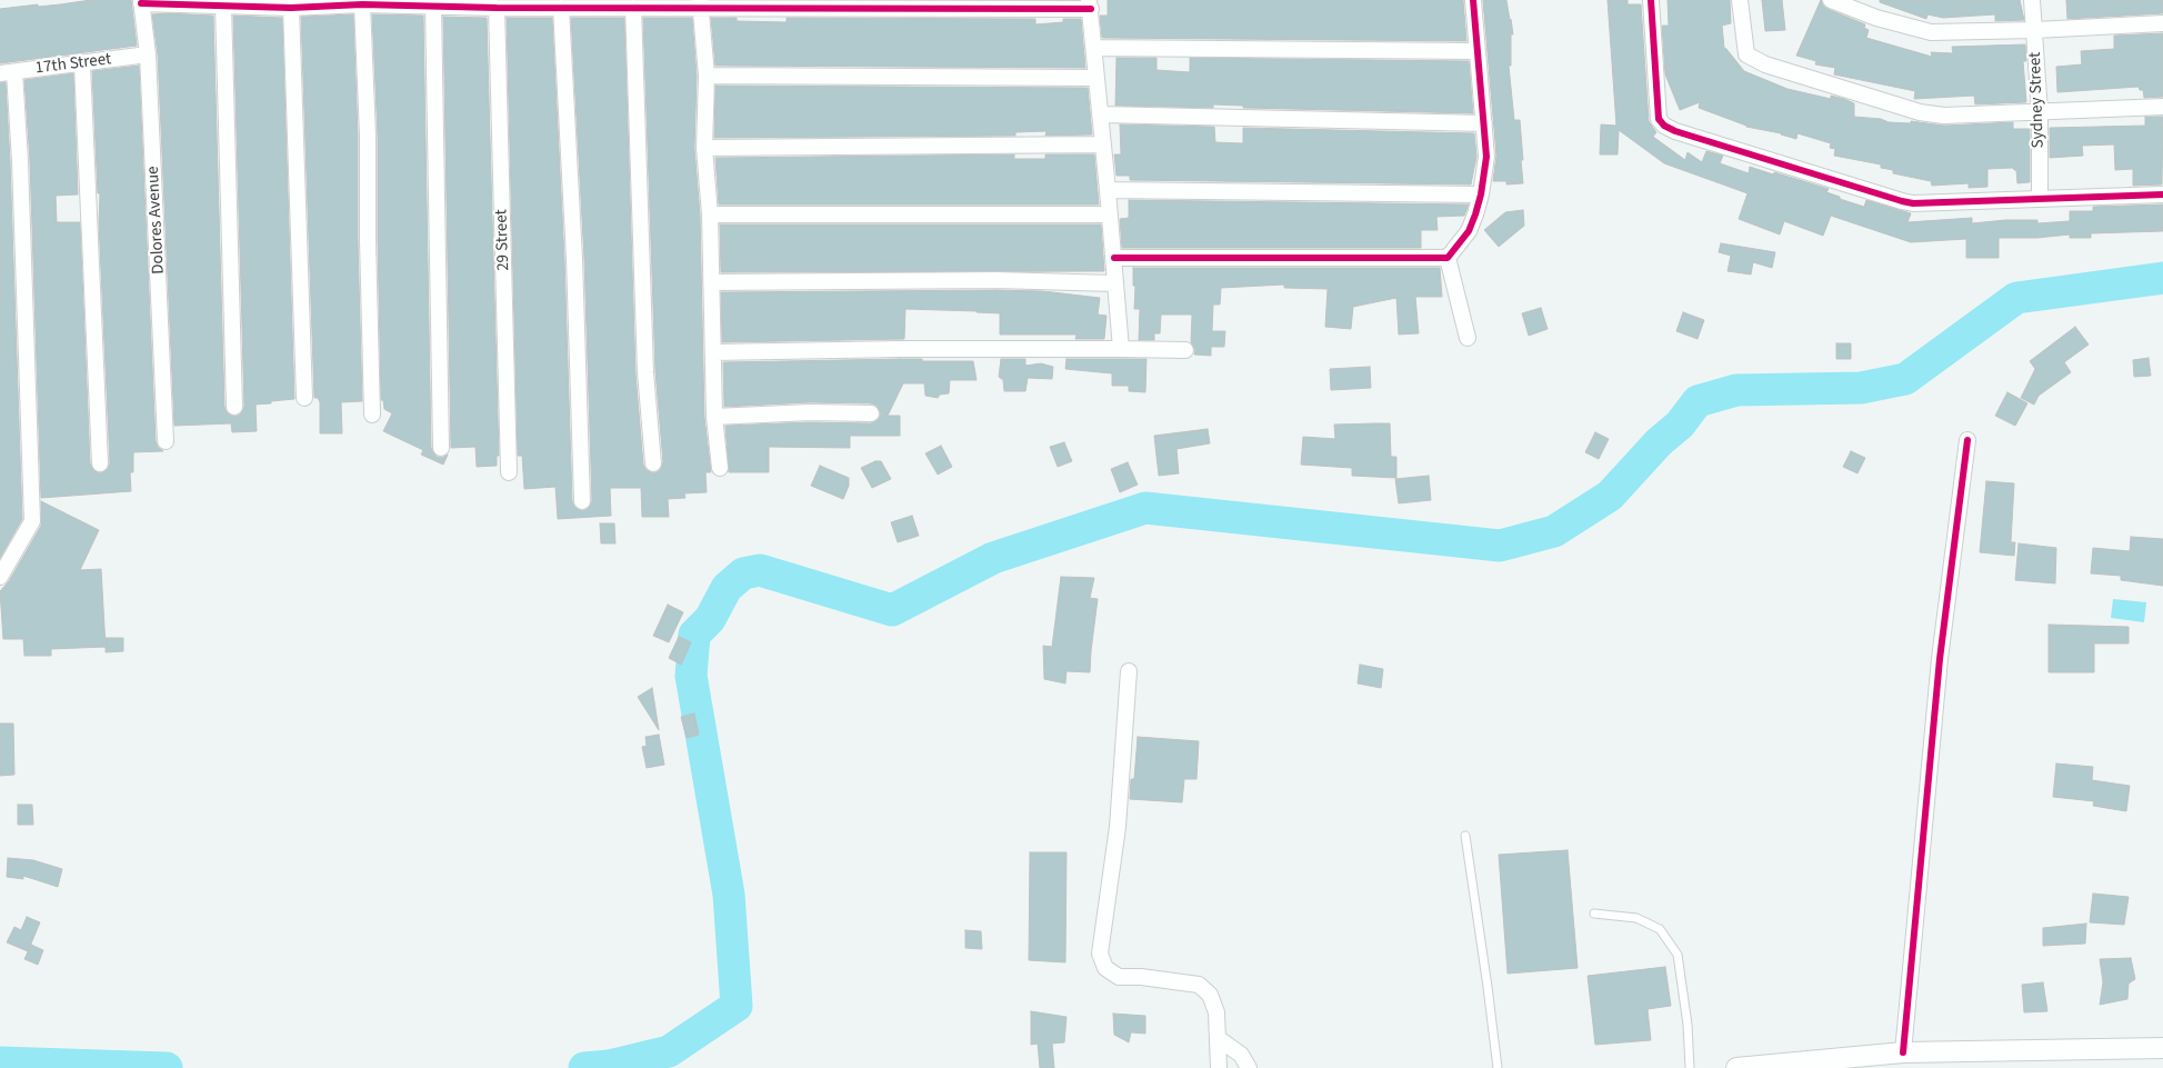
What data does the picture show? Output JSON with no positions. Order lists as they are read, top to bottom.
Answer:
{
  "streets": {
    "street": [
      "17th Street",
      "Sydney Street",
      "Dolores Avenue",
      "29 Street"
    ]
  },
  "crossings": [
    ["17th Street", "Dolores Avenue"]
  ]
}
